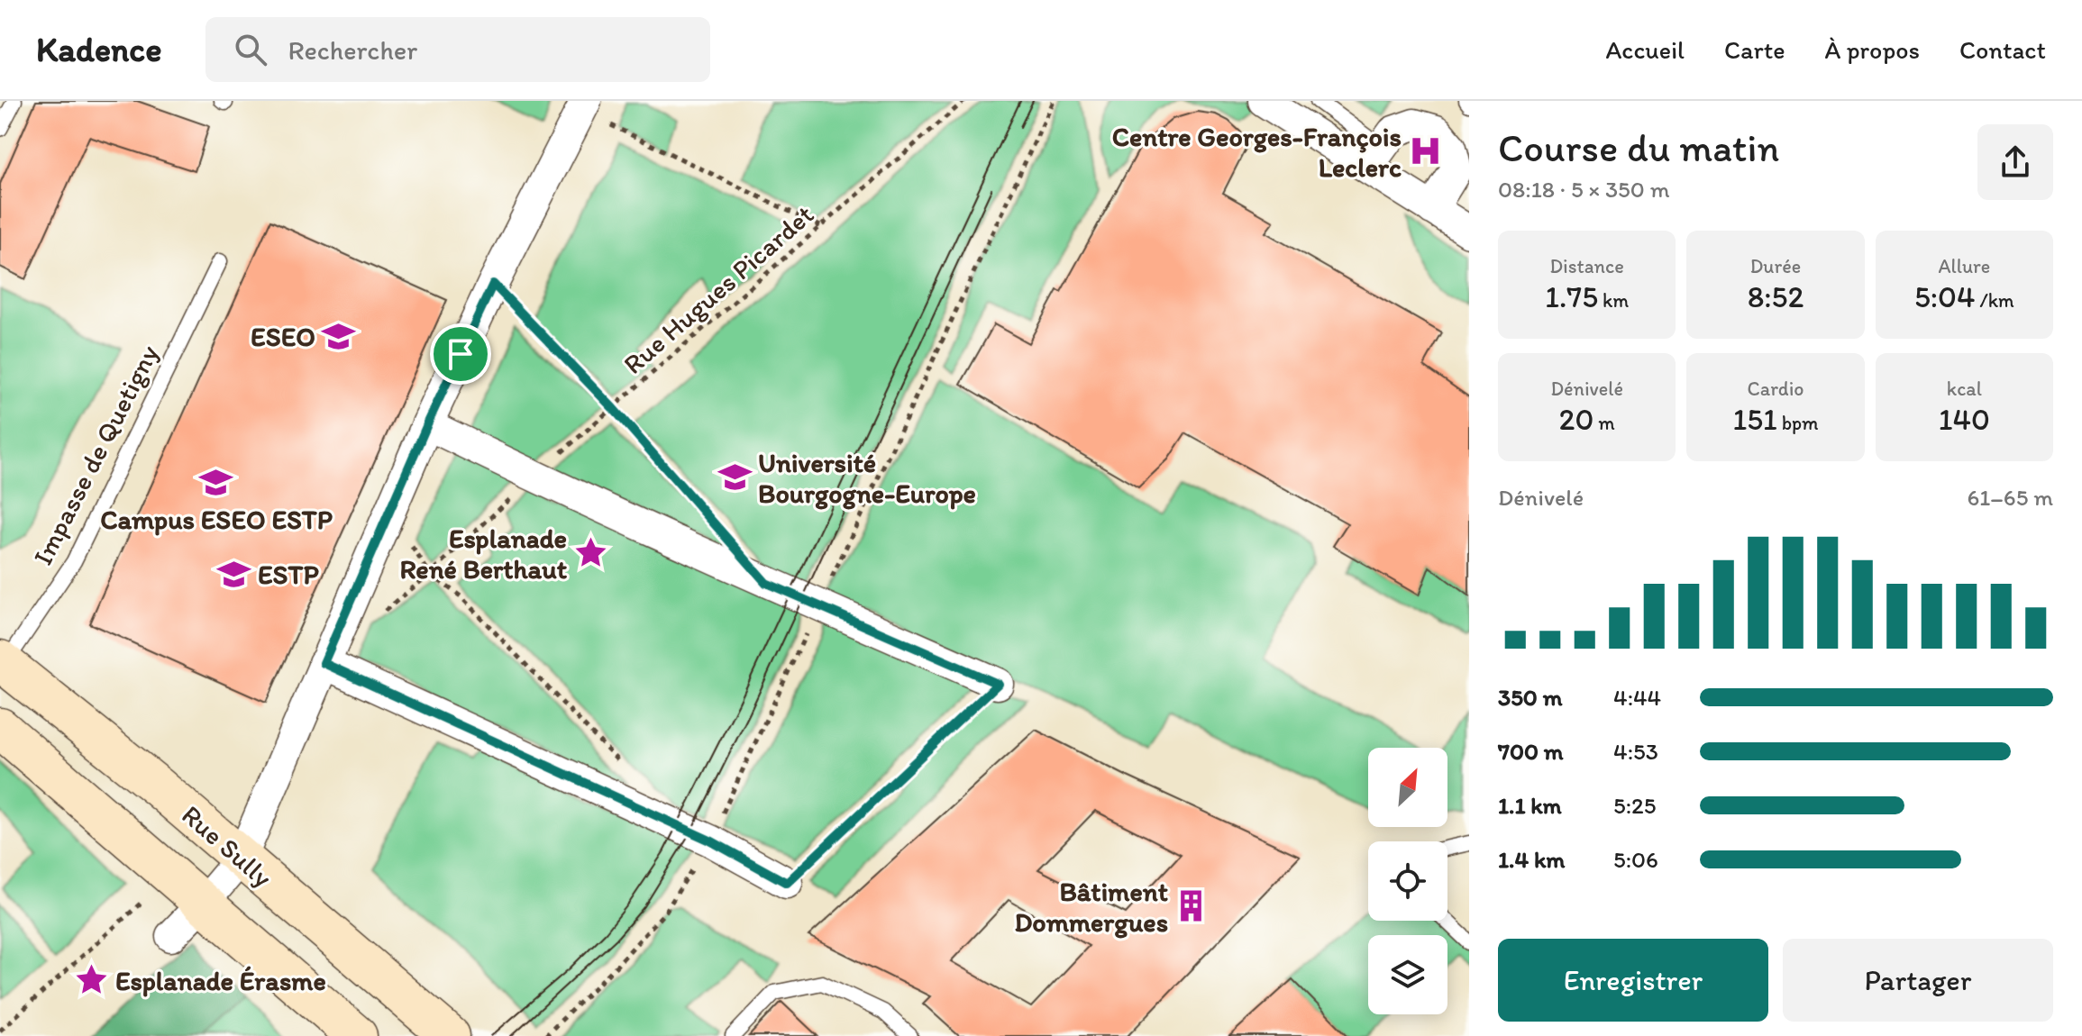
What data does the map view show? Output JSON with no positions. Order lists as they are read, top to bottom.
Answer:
{
  "streets": {
    "main road": ["Rue Sully"],
    "lane": ["Impasse de Quetigny"],
    "path": ["Rue Hugues Picardet"]
  },
  "crossings": [
    ["Impasse de Quetigny", "Rue Sully"]
  ],
  "places": {
    "hospital": ["Centre Georges-François Leclerc"],
    "school or university": [
      "ESEO",
      "Université Bourgogne-Europe",
      "Campus ESEO ESTP",
      "ESTP"
    ],
    "place": ["Esplanade René Berthaut", "Esplanade Érasme"],
    "building": ["Bâtiment Dommergues"]
  },
  "north": "top right",
  "page": {
    "header": "Kadence",
    "search": "Rechercher",
    "nav": [
      "Accueil",
      "Carte",
      "À propos",
      "Contact"
    ],
    "heading": ["Course du matin", "08:18 · 5 × 350 m"],
    "stats": [
      ["Distance", "1.75 km"],
      ["Durée", "8:52"],
      ["Allure", "5:04 /km"],
      ["Dénivelé", "20 m"],
      ["Cardio", "151 bpm"],
      ["kcal", "140"]
    ],
    "chart": ["Dénivelé", "61–65 m"],
    "list": [
      {
        "name": "350 m",
        "note": "4:44"
      },
      {
        "name": "700 m",
        "note": "4:53"
      },
      {
        "name": "1.1 km",
        "note": "5:25"
      },
      {
        "name": "1.4 km",
        "note": "5:06"
      }
    ],
    "buttons": ["Enregistrer", "Partager"]
  }
}
